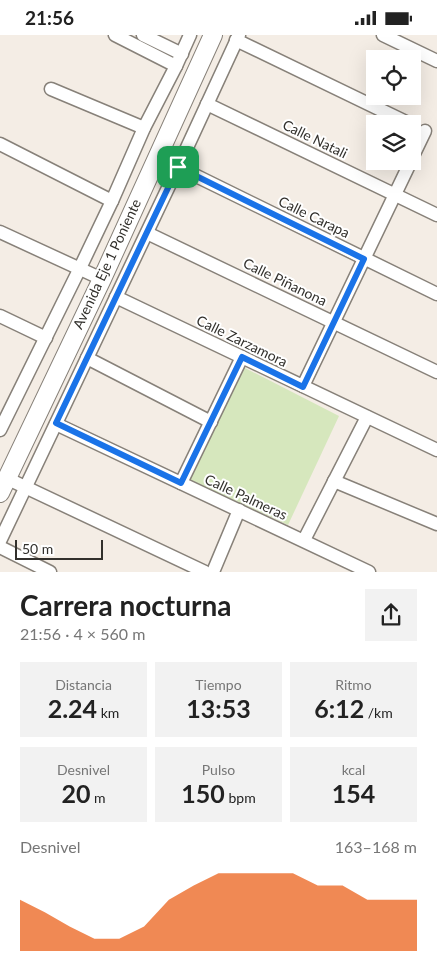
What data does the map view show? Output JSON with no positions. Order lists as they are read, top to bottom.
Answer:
{
  "streets": {
    "main road": ["Avenida Eje 1 Poniente"],
    "street": [
      "Calle Natali",
      "Calle Carapa",
      "Calle Piñanona",
      "Calle Zarzamora",
      "Calle Palmeras"
    ]
  },
  "crossings": [
    ["Calle Natali", "Avenida Eje 1 Poniente"],
    ["Calle Carapa", "Avenida Eje 1 Poniente"],
    ["Avenida Eje 1 Poniente", "Calle Piñanona"],
    ["Avenida Eje 1 Poniente", "Calle Zarzamora"],
    ["Avenida Eje 1 Poniente", "Calle Palmeras"]
  ],
  "scale_bar": "50 m",
  "page": {
    "status": "21:56",
    "scale": "50 m",
    "heading": ["Carrera nocturna", "21:56 · 4 × 560 m"],
    "stats": [
      ["Distancia", "2.24 km"],
      ["Tiempo", "13:53"],
      ["Ritmo", "6:12 /km"],
      ["Desnivel", "20 m"],
      ["Pulso", "150 bpm"],
      ["kcal", "154"]
    ],
    "chart": ["Desnivel", "163–168 m"]
  }
}
